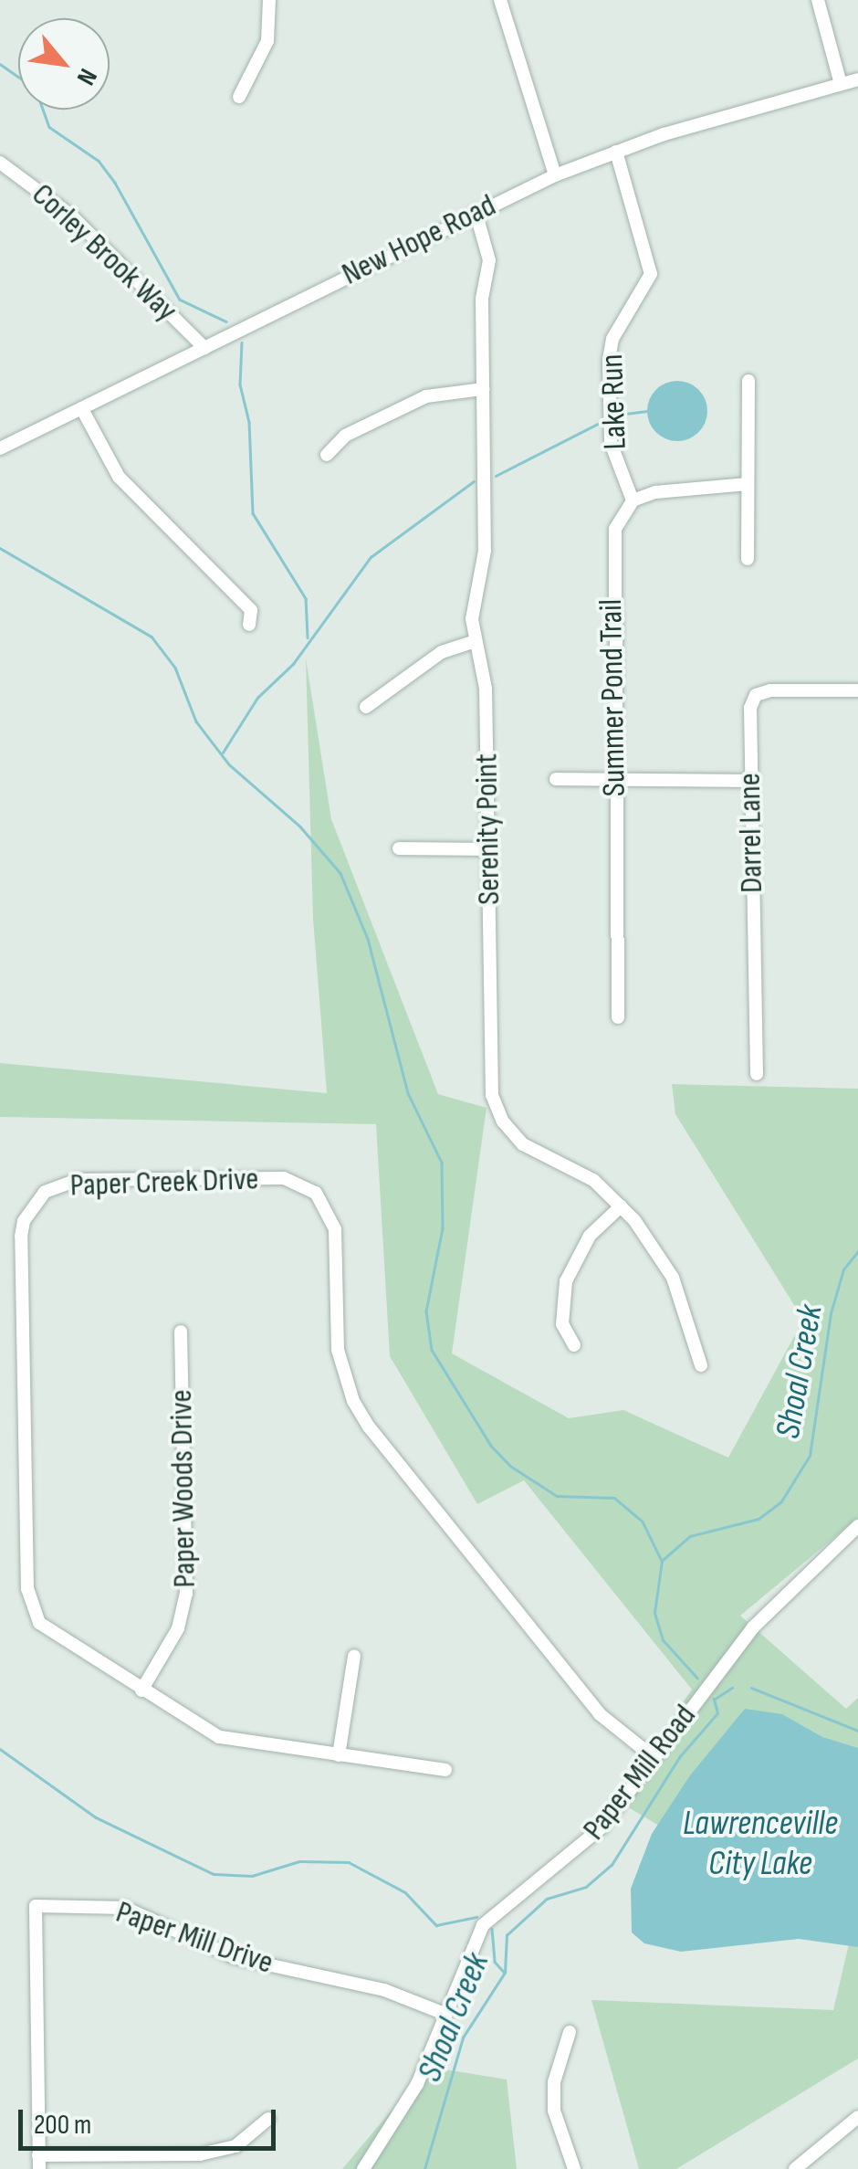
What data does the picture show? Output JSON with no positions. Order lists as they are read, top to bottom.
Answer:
{
  "streets": {
    "street": [
      "New Hope Road",
      "Corley Brook Way",
      "Lake Run",
      "Summer Pond Trail",
      "Serenity Point",
      "Darrel Lane",
      "Paper Creek Drive",
      "Paper Woods Drive",
      "Paper Mill Road",
      "Paper Mill Drive"
    ]
  },
  "crossings": [
    ["New Hope Road", "Corley Brook Way"],
    ["New Hope Road", "Lake Run"],
    ["New Hope Road", "Serenity Point"],
    ["Lake Run", "Summer Pond Trail"],
    ["Paper Creek Drive", "Paper Woods Drive"],
    ["Paper Creek Drive", "Paper Mill Road"],
    ["Paper Mill Road", "Paper Mill Drive"]
  ],
  "water": ["Shoal Creek", "Lawrenceville City Lake"],
  "scale_bar": "200 m",
  "north": "bottom right"
}
